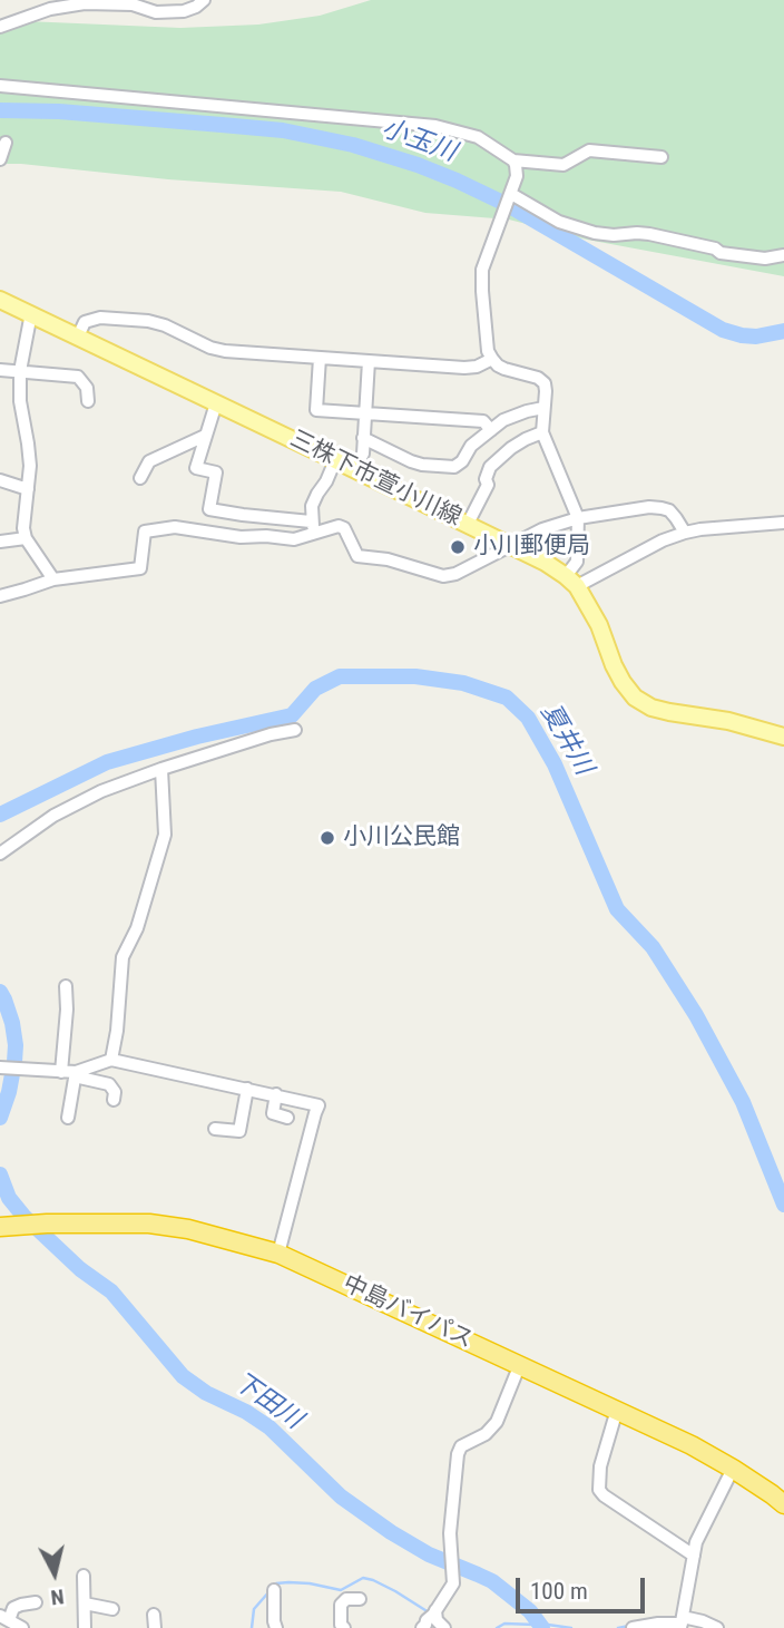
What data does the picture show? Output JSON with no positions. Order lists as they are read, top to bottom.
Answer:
{
  "streets": {
    "highway": ["中島バイパス"],
    "main road": ["三株下市萱小川線"]
  },
  "water": ["小玉川", "夏井川", "下田川"],
  "places": ["小川郵便局", "小川公民館"],
  "scale_bar": "100 m",
  "north": "bottom"
}
